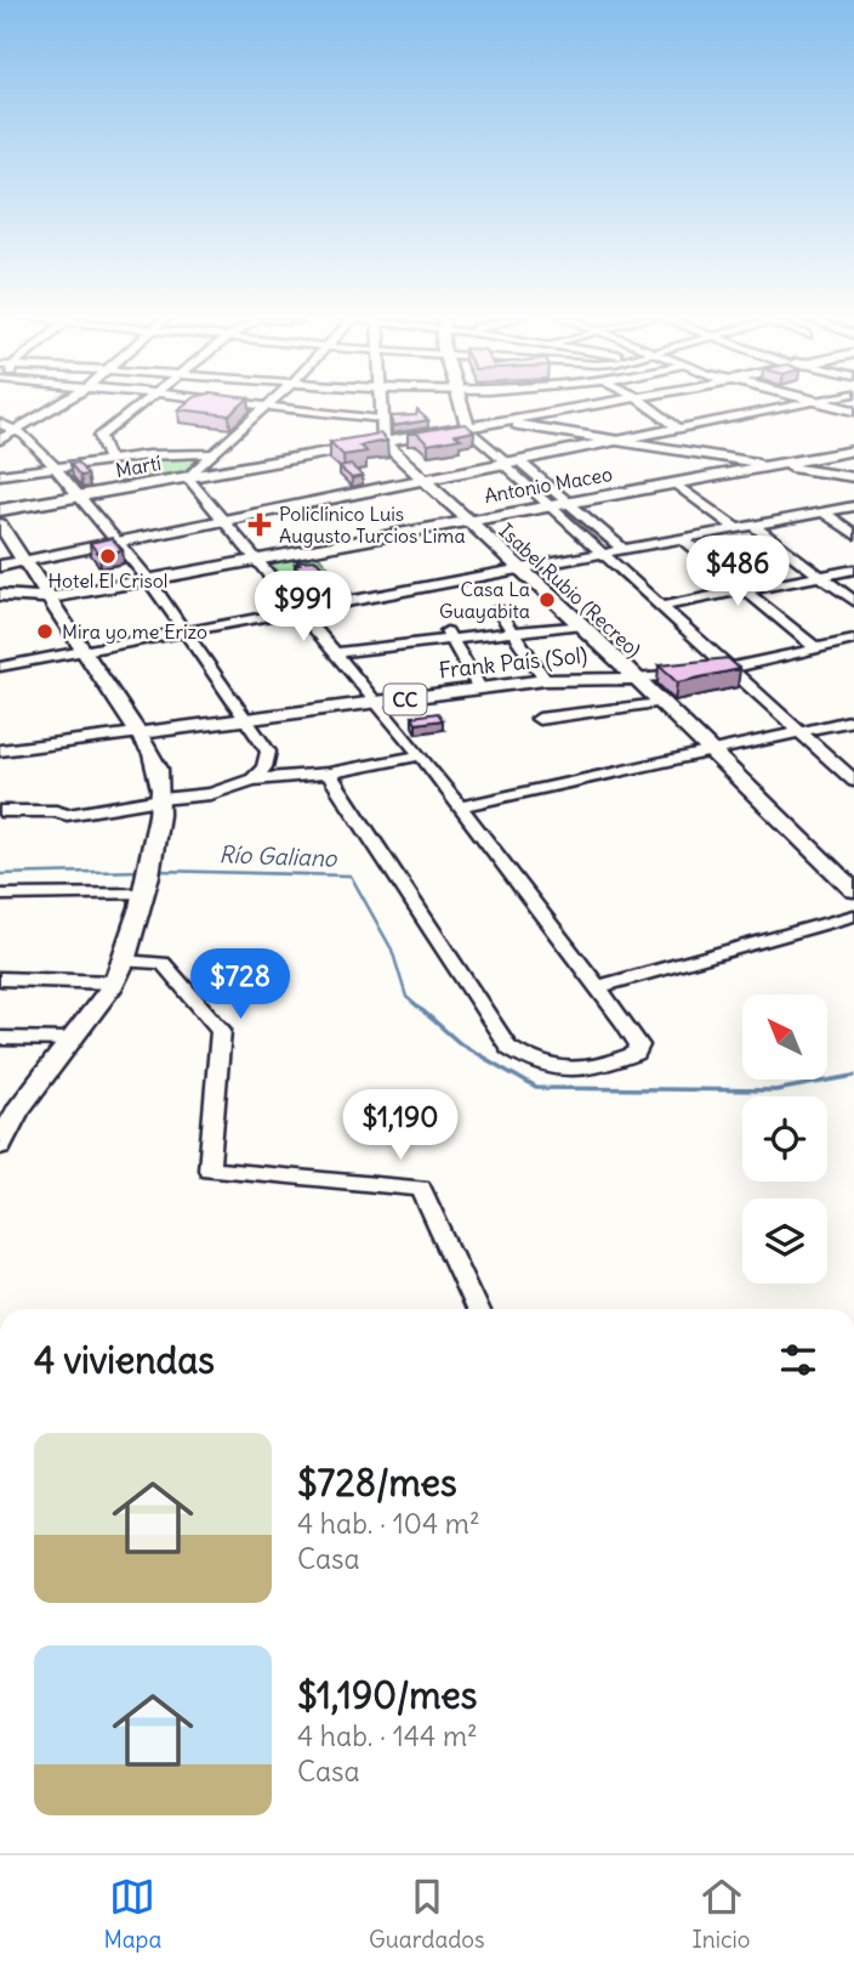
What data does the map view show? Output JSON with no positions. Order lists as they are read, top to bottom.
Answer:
{
  "streets": {
    "main road": [
      "Martí",
      "Antonio Maceo",
      "Isabel Rubio (Recreo)",
      "Frank País (Sol)",
      "CC"
    ]
  },
  "crossings": [
    ["Martí", "Isabel Rubio (Recreo)"],
    ["Antonio Maceo", "Isabel Rubio (Recreo)"],
    ["Isabel Rubio (Recreo)", "Frank País (Sol)"]
  ],
  "water": ["Río Galiano"],
  "places": {
    "health": ["Policlínico Luis Augusto Turcios Lima"],
    "other": ["Hotel El Crisol", "Casa La Guayabita", "Mira yo me Erizo"]
  },
  "north": "top left",
  "page": {
    "price": [
      "$486",
      "$991",
      "$728",
      "$1,190"
    ],
    "heading": "4 viviendas",
    "list": [
      {
        "name": "$728/mes",
        "note": "4 hab. · 104 m² · Casa"
      },
      {
        "name": "$1,190/mes",
        "note": "4 hab. · 144 m² · Casa"
      }
    ],
    "tabs": ["Mapa", "Guardados", "Inicio"]
  }
}
